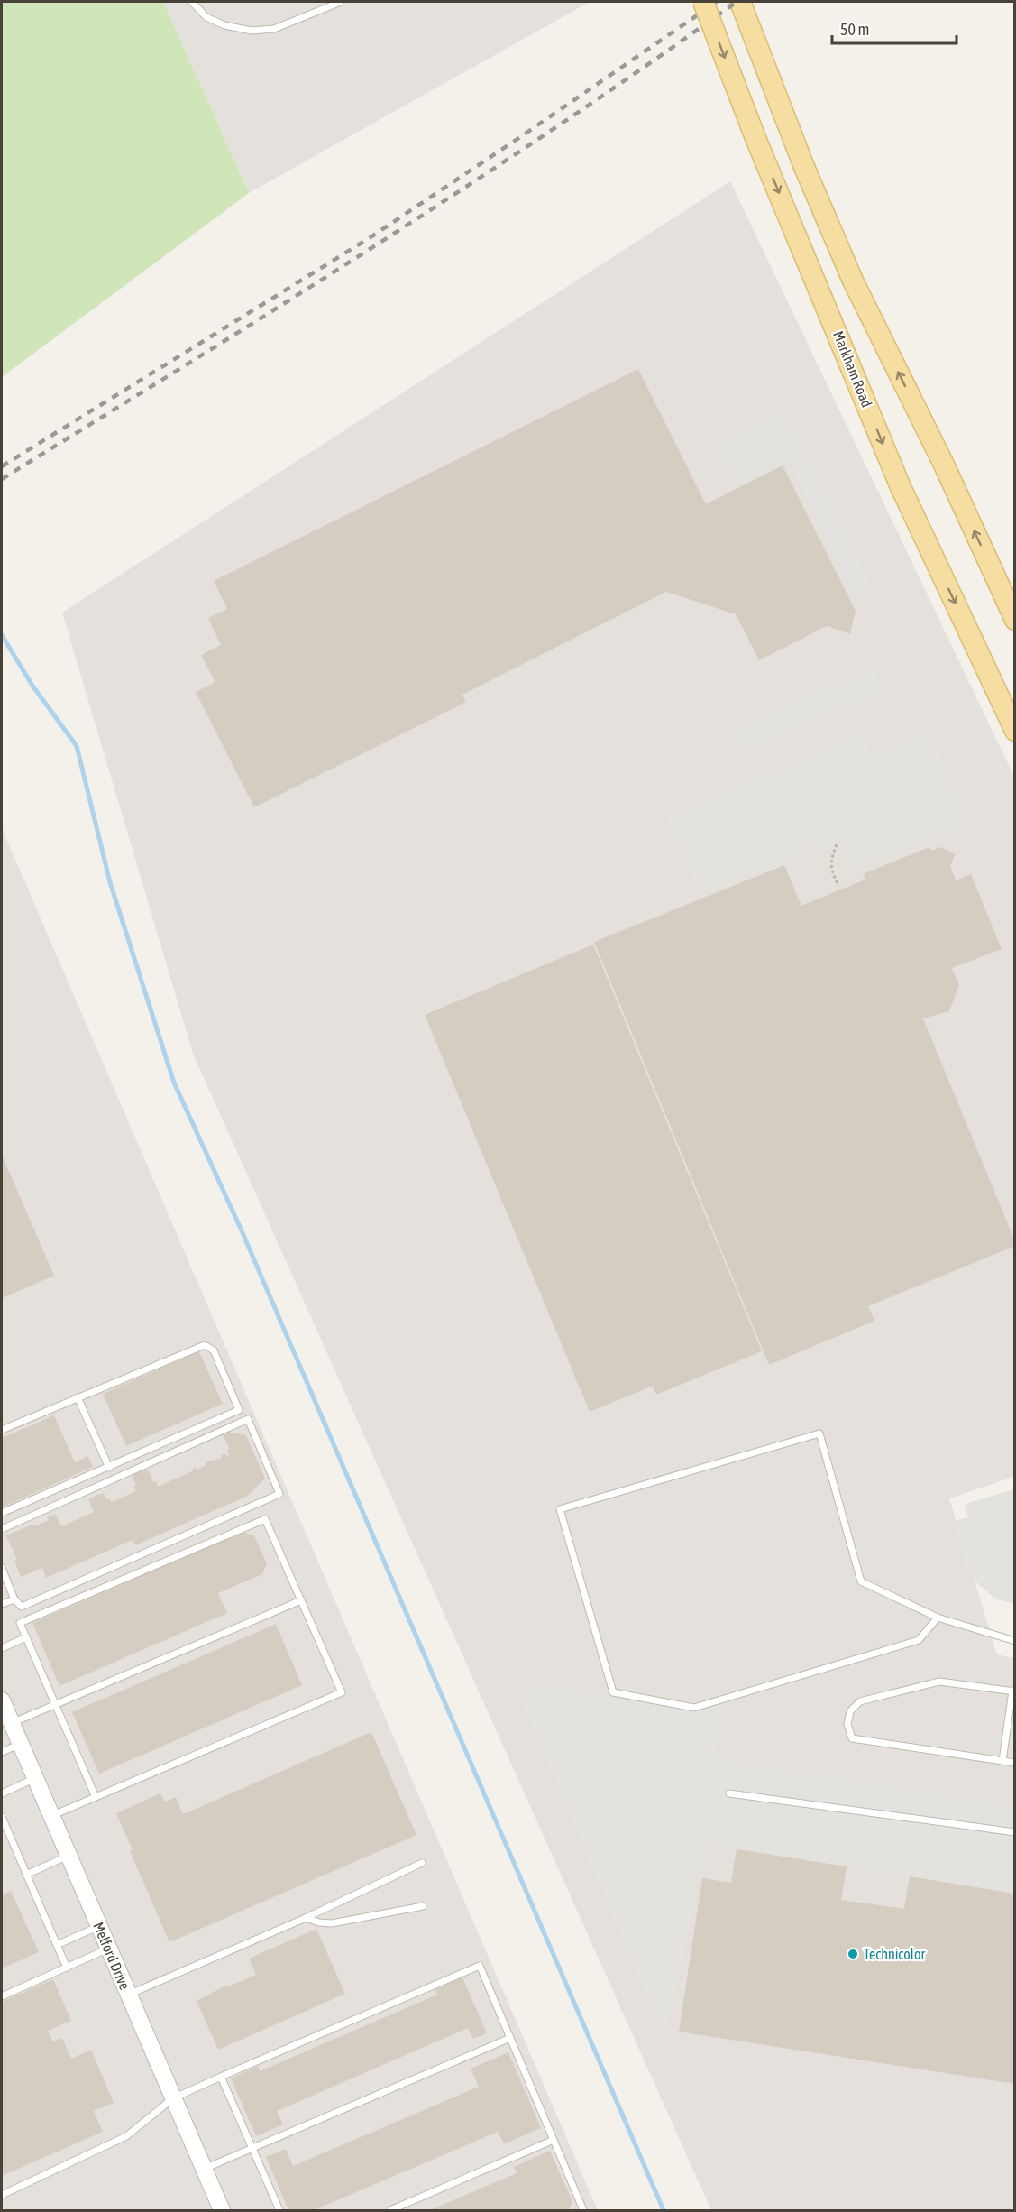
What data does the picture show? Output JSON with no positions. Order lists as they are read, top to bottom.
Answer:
{
  "streets": {
    "main road": ["Markham Road"],
    "street": ["Melford Drive"]
  },
  "places": ["Technicolor"],
  "scale_bar": "50 m"
}
